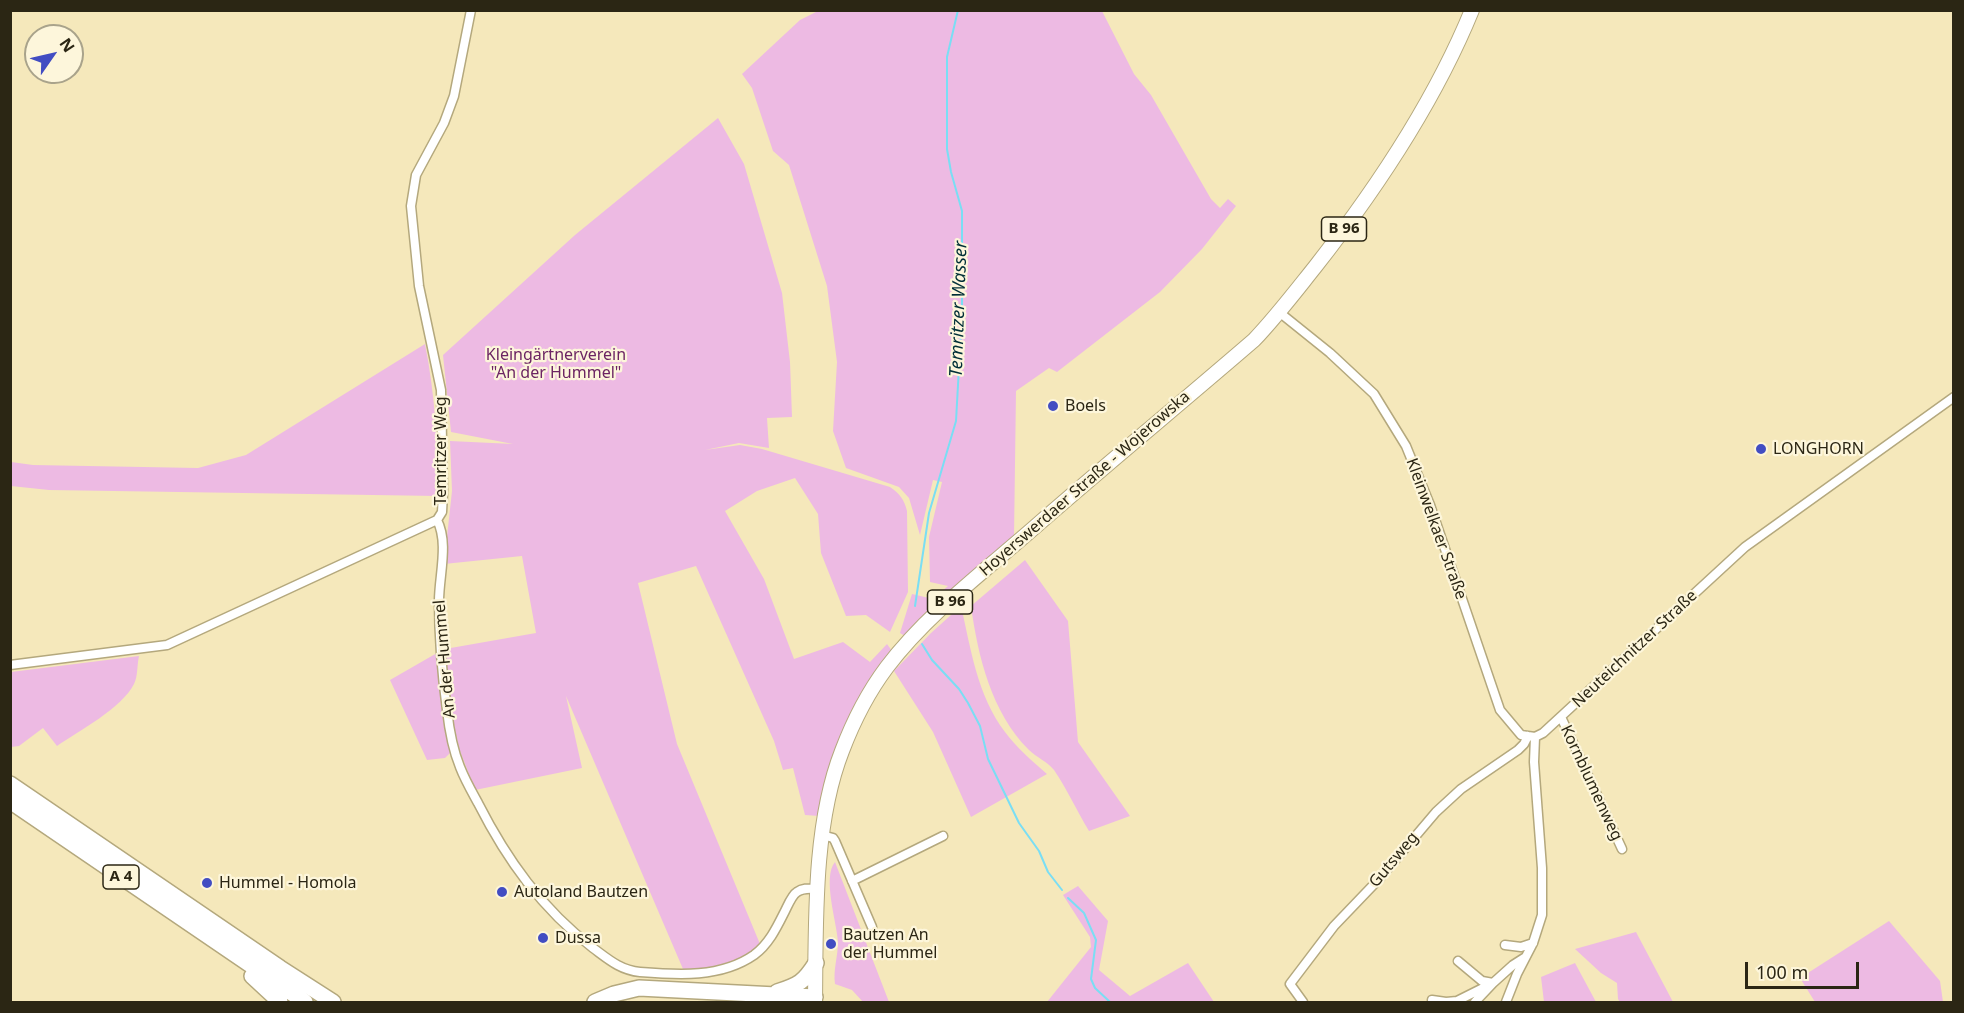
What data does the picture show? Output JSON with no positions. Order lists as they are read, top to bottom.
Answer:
{
  "streets": {
    "highway": ["A 4"],
    "main road": ["B 96", "Hoyerswerdaer Straße - Wojerowska"],
    "street": [
      "Temritzer Weg",
      "Kleinwelkaer Straße",
      "Neuteichnitzer Straße",
      "An der Hummel",
      "Kornblumenweg",
      "Gutsweg"
    ]
  },
  "crossings": [
    ["Temritzer Weg", "An der Hummel"],
    ["Hoyerswerdaer Straße - Wojerowska", "Kleinwelkaer Straße"],
    ["Hoyerswerdaer Straße - Wojerowska", "An der Hummel"],
    ["Kleinwelkaer Straße", "Neuteichnitzer Straße"],
    ["Kleinwelkaer Straße", "Gutsweg"],
    ["Neuteichnitzer Straße", "Kornblumenweg"],
    ["Neuteichnitzer Straße", "Gutsweg"]
  ],
  "water": ["Temritzer Wasser"],
  "parks": ["Kleingärtnerverein \"An der Hummel\""],
  "places": [
    "Boels",
    "LONGHORN",
    "Hummel - Homola",
    "Autoland Bautzen",
    "Dussa",
    "Bautzen An der Hummel"
  ],
  "scale_bar": "100 m",
  "north": "top right"
}
